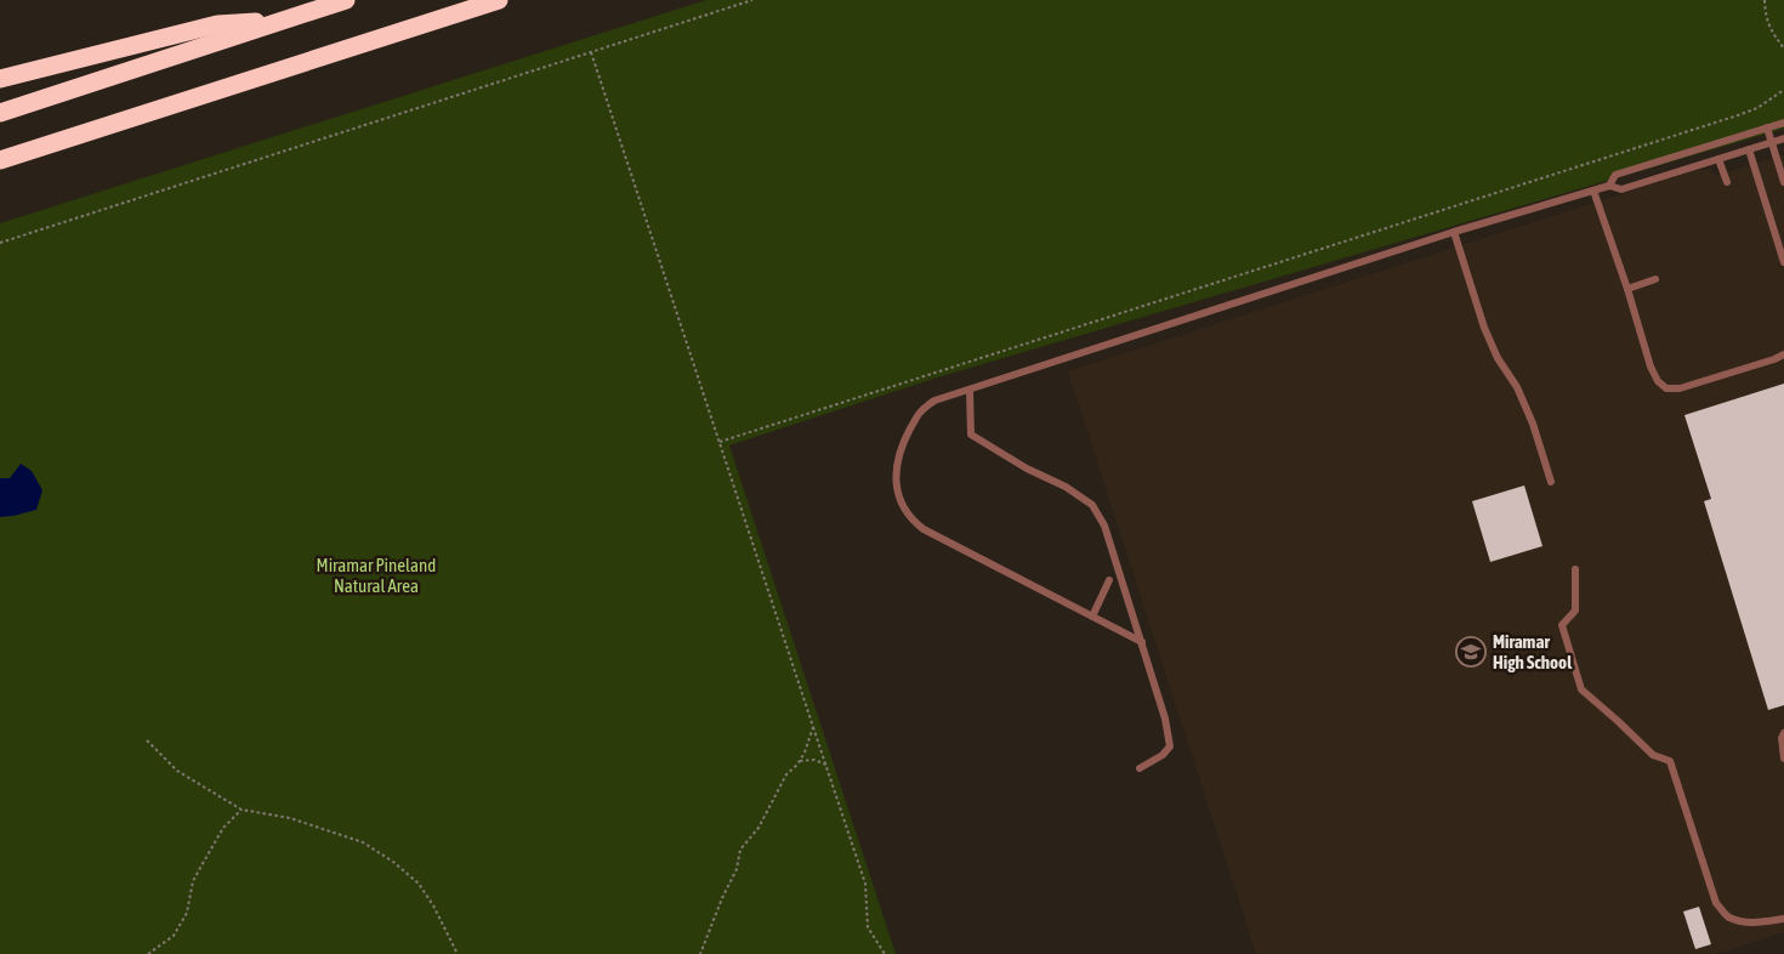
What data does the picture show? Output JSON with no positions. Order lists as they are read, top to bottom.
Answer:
{
  "parks": ["Miramar Pineland Natural Area"],
  "places": {
    "school or university": ["Miramar High School"]
  }
}
